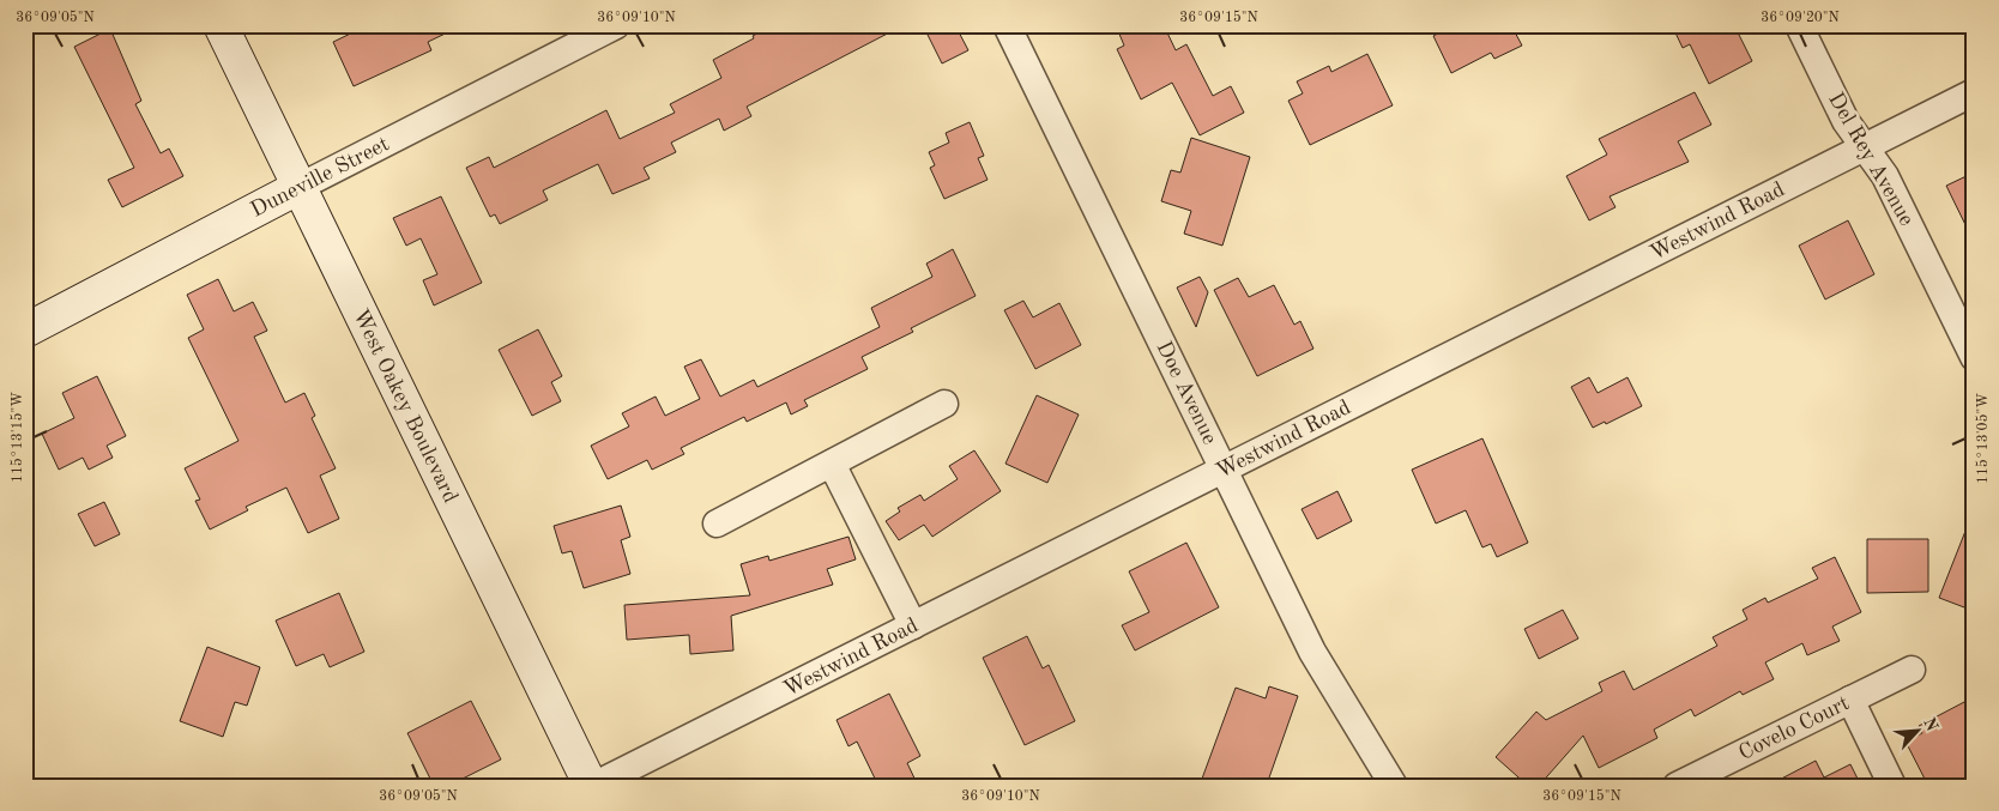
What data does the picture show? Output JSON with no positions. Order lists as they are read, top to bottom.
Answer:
{
  "streets": {
    "main road": ["Duneville Street", "West Oakey Boulevard"],
    "street": [
      "Del Rey Avenue",
      "Westwind Road",
      "Doe Avenue",
      "Covelo Court"
    ]
  },
  "crossings": [
    ["Del Rey Avenue", "Westwind Road"],
    ["Duneville Street", "West Oakey Boulevard"],
    ["Westwind Road", "Doe Avenue"],
    ["Westwind Road", "West Oakey Boulevard"]
  ],
  "north": "top right",
  "coordinates": [
    "36°09'05\"N",
    "36°09'10\"N",
    "36°09'15\"N",
    "36°09'20\"N",
    "115°13'15\"W",
    "115°13'05\"W"
  ]
}
